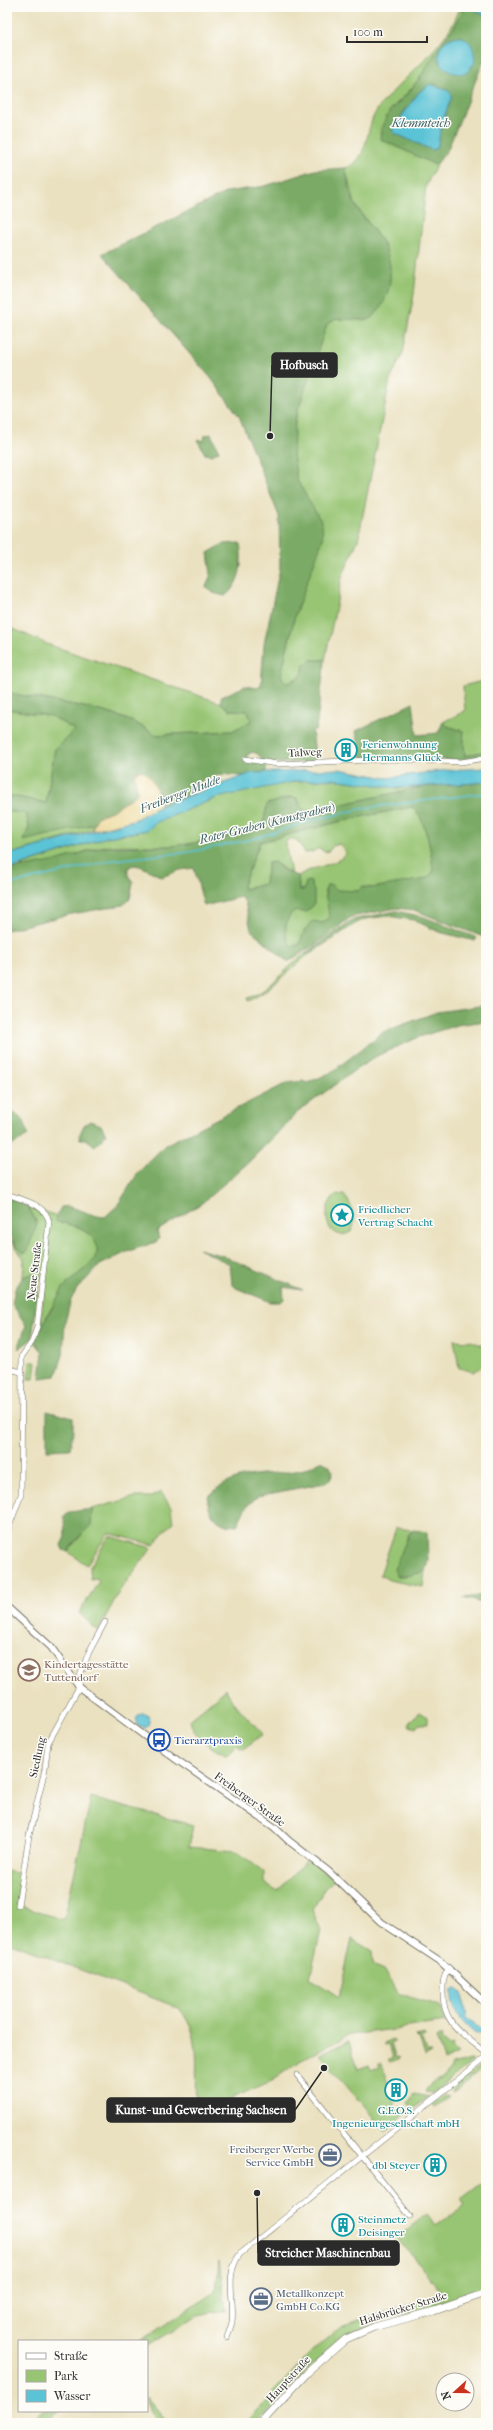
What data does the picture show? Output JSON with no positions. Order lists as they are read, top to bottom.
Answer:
{
  "streets": {
    "main road": ["Halsbrücker Straße", "Hauptstraße"],
    "street": [
      "Talweg",
      "Neue Straße",
      "Siedlung",
      "Freiberger Straße"
    ]
  },
  "crossings": [
    ["Siedlung", "Freiberger Straße"],
    ["Halsbrücker Straße", "Hauptstraße"]
  ],
  "water": ["Klemmteich", "Freiberger Mulde", "Roter Graben (Kunstgraben)"],
  "places": {
    "other": ["Hofbusch", "Kunst- und Gewerbering Sachsen", "Streicher Maschinenbau"],
    "building": [
      "Ferienwohnung Hermanns Glück",
      "G.E.O.S. Ingenieurgesellschaft mbH",
      "dbl Steyer",
      "Steinmetz Deisinger"
    ],
    "place": ["Friedlicher Vertrag Schacht"],
    "school or university": ["Kindertagesstätte Tuttendorf"],
    "bus stop": ["Tierarztpraxis"],
    "office": ["Freiberger Werbe Service GmbH", "Metallkonzept GmbH Co.KG"]
  },
  "legend": ["Straße", "Park", "Wasser"],
  "scale_bar": "100 m",
  "north": "left"
}
